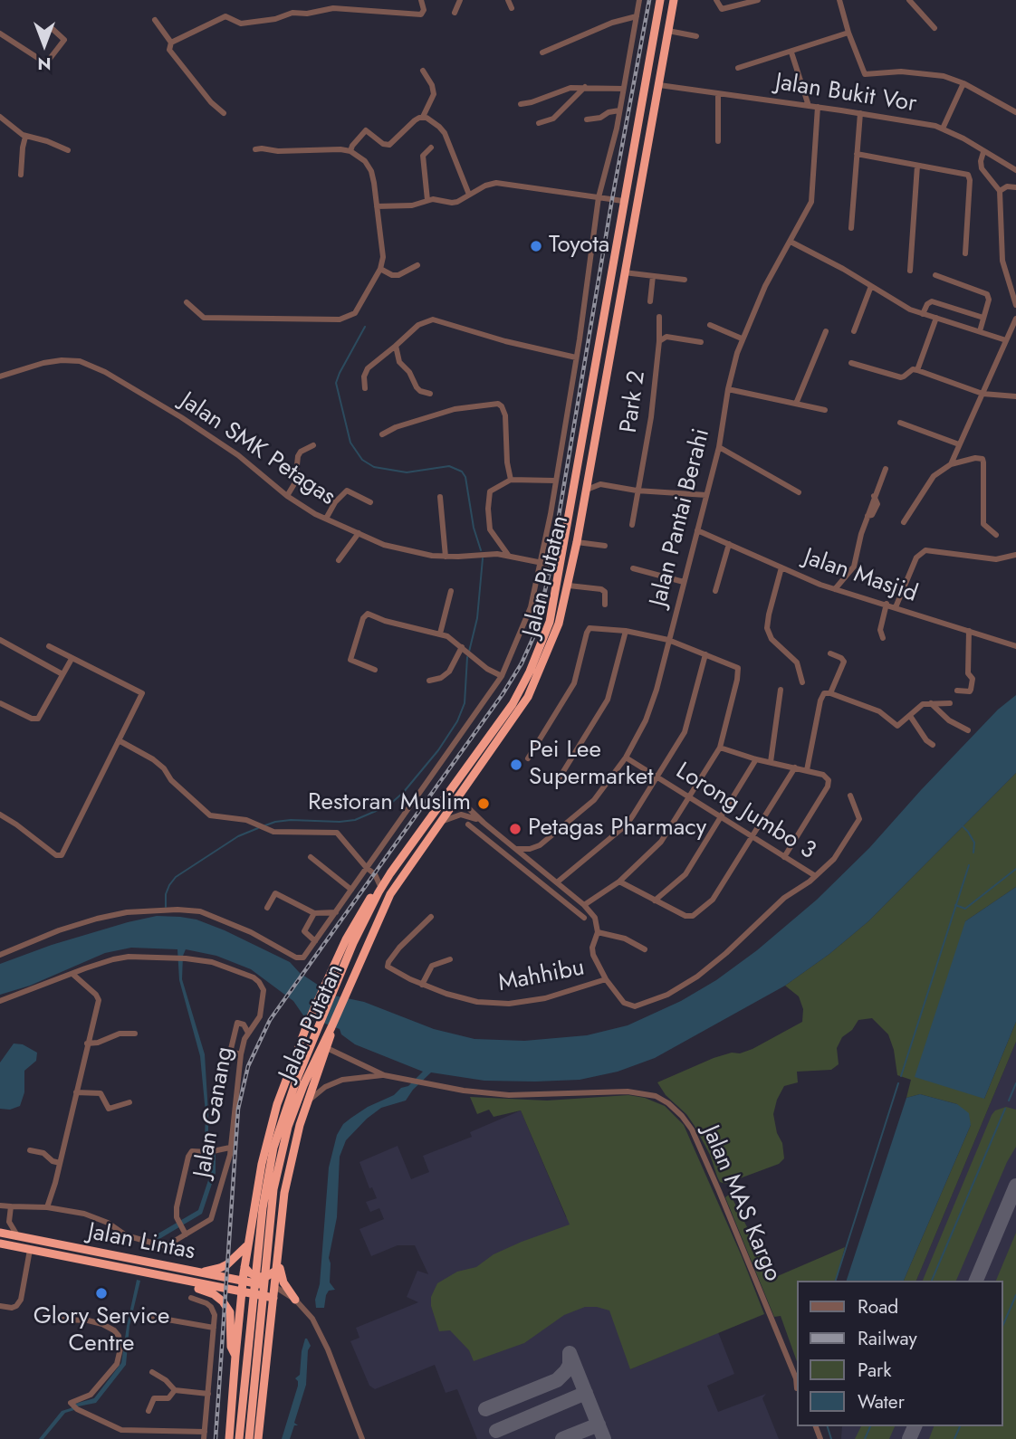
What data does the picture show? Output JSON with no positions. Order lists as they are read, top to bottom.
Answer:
{
  "streets": {
    "highway": ["Jalan Putatan", "Jalan Lintas"],
    "street": [
      "Jalan Bukit Vor",
      "Park 2",
      "Jalan SMK Petagas",
      "Jalan Pantai Berahi",
      "Jalan Masjid",
      "Lorong Jumbo 3",
      "Mahhibu",
      "Jalan Ganang",
      "Jalan MAS Kargo"
    ]
  },
  "crossings": [
    ["Jalan Bukit Vor", "Jalan Pantai Berahi"],
    ["Jalan Bukit Vor", "Jalan Putatan"],
    ["Jalan SMK Petagas", "Jalan Putatan"],
    ["Jalan Pantai Berahi", "Jalan Masjid"],
    ["Jalan Pantai Berahi", "Lorong Jumbo 3"],
    ["Jalan Pantai Berahi", "Mahhibu"]
  ],
  "places": [
    "Toyota",
    "Pei Lee Supermarket",
    "Restoran Muslim",
    "Petagas Pharmacy",
    "Glory Service Centre"
  ],
  "legend": [
    "Road",
    "Railway",
    "Park",
    "Water"
  ],
  "north": "bottom"
}
